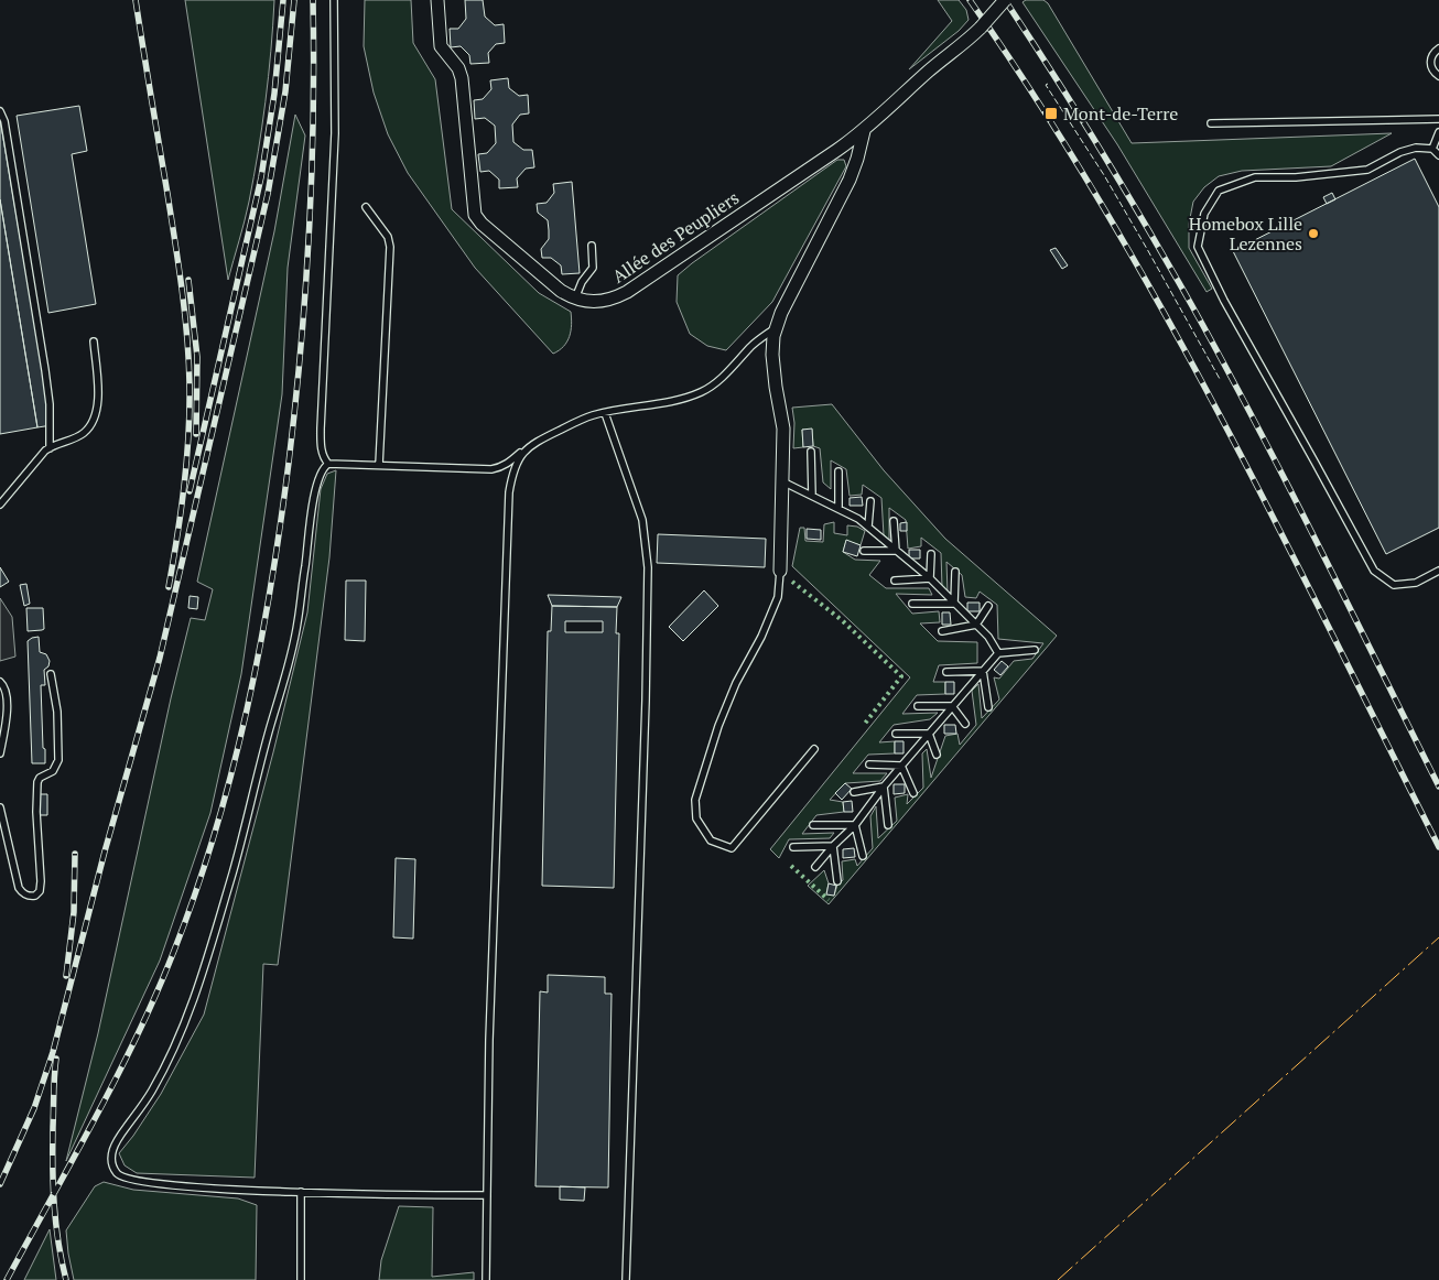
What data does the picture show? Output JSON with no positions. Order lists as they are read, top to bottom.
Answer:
{
  "streets": {
    "street": ["Allée des Peupliers"]
  },
  "places": {
    "transit": ["Mont-de-Terre"],
    "other": ["Homebox Lille Lezennes"]
  }
}
